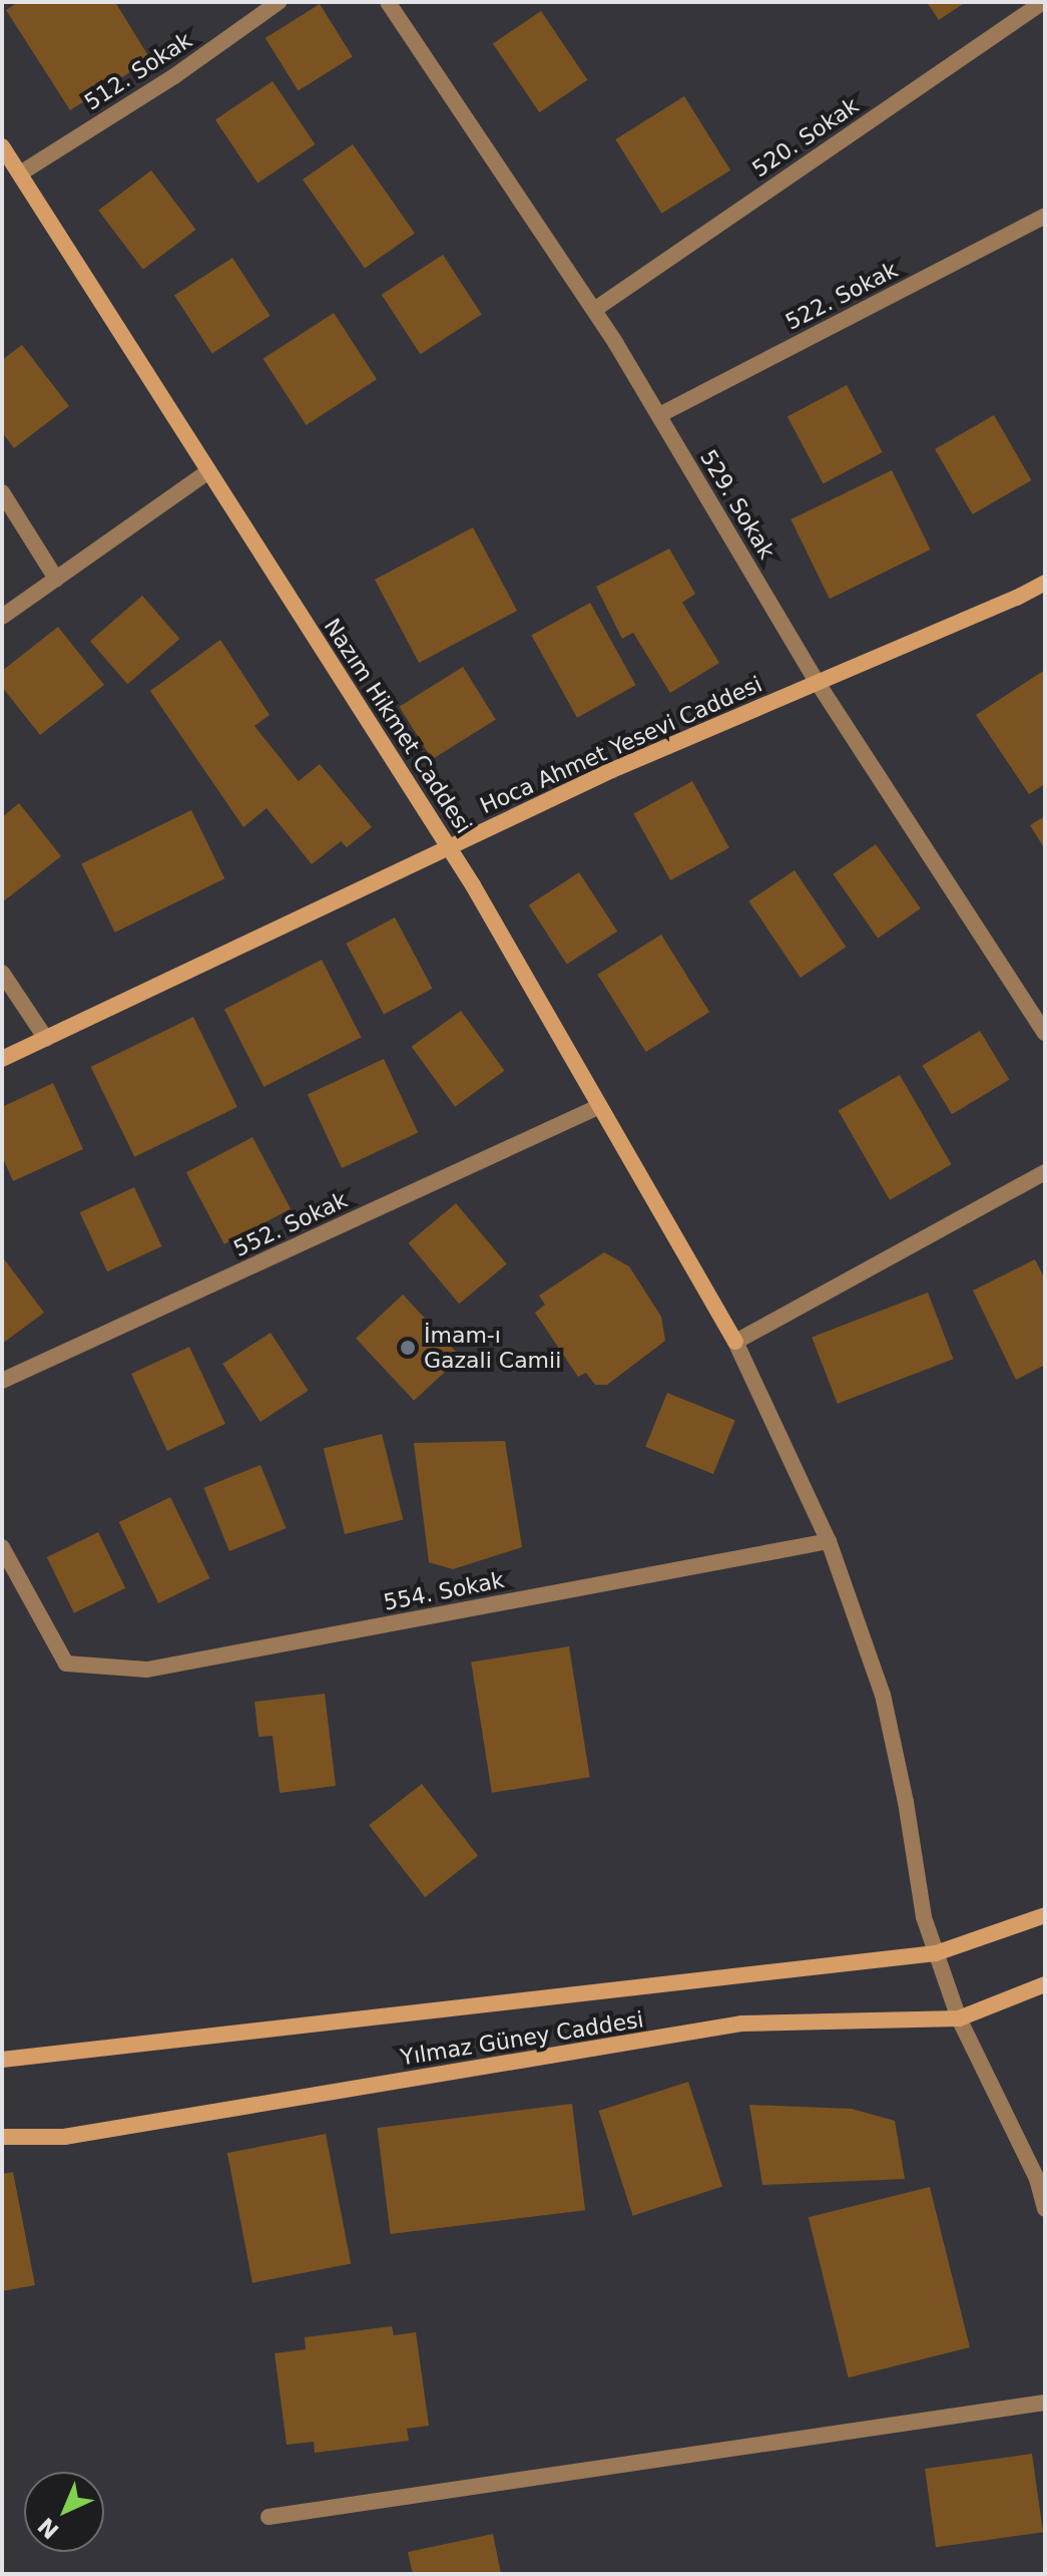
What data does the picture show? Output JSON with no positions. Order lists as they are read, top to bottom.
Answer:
{
  "streets": {
    "street": [
      "512. Sokak",
      "520. Sokak",
      "522. Sokak",
      "529. Sokak",
      "Nazım Hikmet Caddesi",
      "Hoca Ahmet Yesevi Caddesi",
      "552. Sokak",
      "554. Sokak",
      "Yılmaz Güney Caddesi"
    ]
  },
  "crossings": [
    ["512. Sokak", "Nazım Hikmet Caddesi"],
    ["520. Sokak", "529. Sokak"],
    ["522. Sokak", "529. Sokak"],
    ["529. Sokak", "Hoca Ahmet Yesevi Caddesi"],
    ["Nazım Hikmet Caddesi", "Hoca Ahmet Yesevi Caddesi"],
    ["Nazım Hikmet Caddesi", "552. Sokak"]
  ],
  "places": ["İmam-ı Gazali Camii"],
  "north": "bottom left"
}
